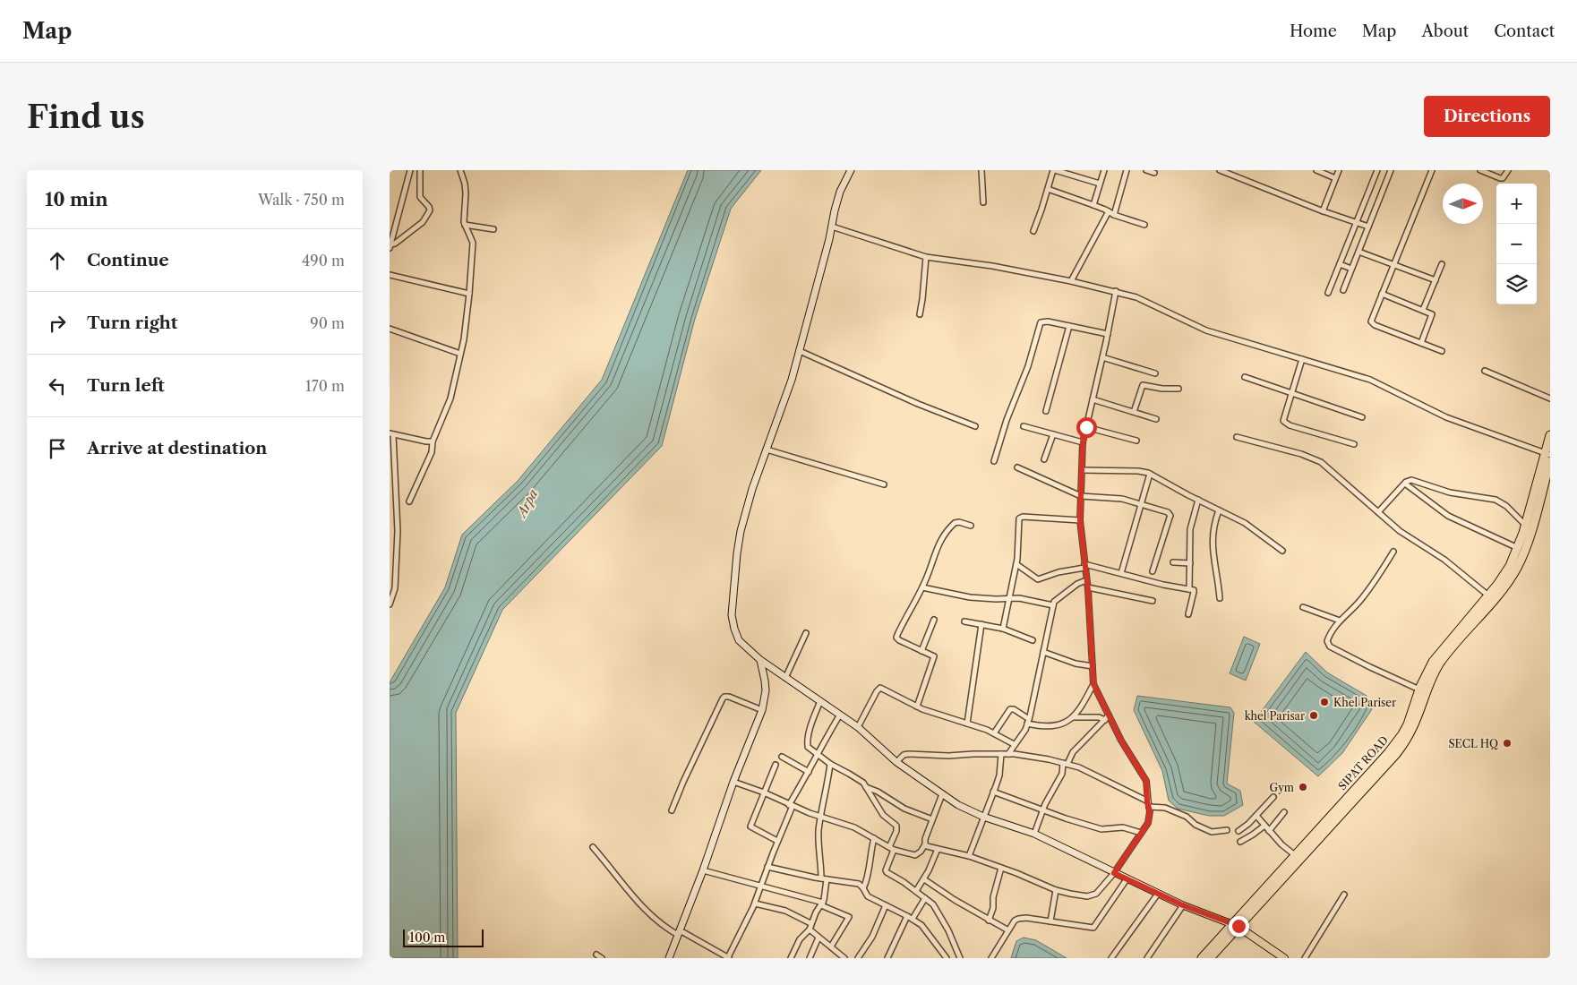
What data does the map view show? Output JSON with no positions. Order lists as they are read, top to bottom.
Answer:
{
  "streets": {
    "highway": ["SIPAT ROAD"]
  },
  "water": ["Arpa"],
  "places": [
    "Khel Pariser",
    "khel Parisar",
    "SECL HQ",
    "Gym"
  ],
  "scale_bar": "100 m",
  "north": "right",
  "page": {
    "header": "Map",
    "nav": [
      "Home",
      "Map",
      "About",
      "Contact"
    ],
    "buttons": "Directions",
    "title": "Find us",
    "heading": ["10 min", "Walk · 750 m"],
    "map_buttons": ["+", "−"],
    "list": [
      ["Continue", "490 m"],
      ["Turn right", "90 m"],
      ["Turn left", "170 m"],
      "Arrive at destination"
    ],
    "scale": "100 m"
  }
}
